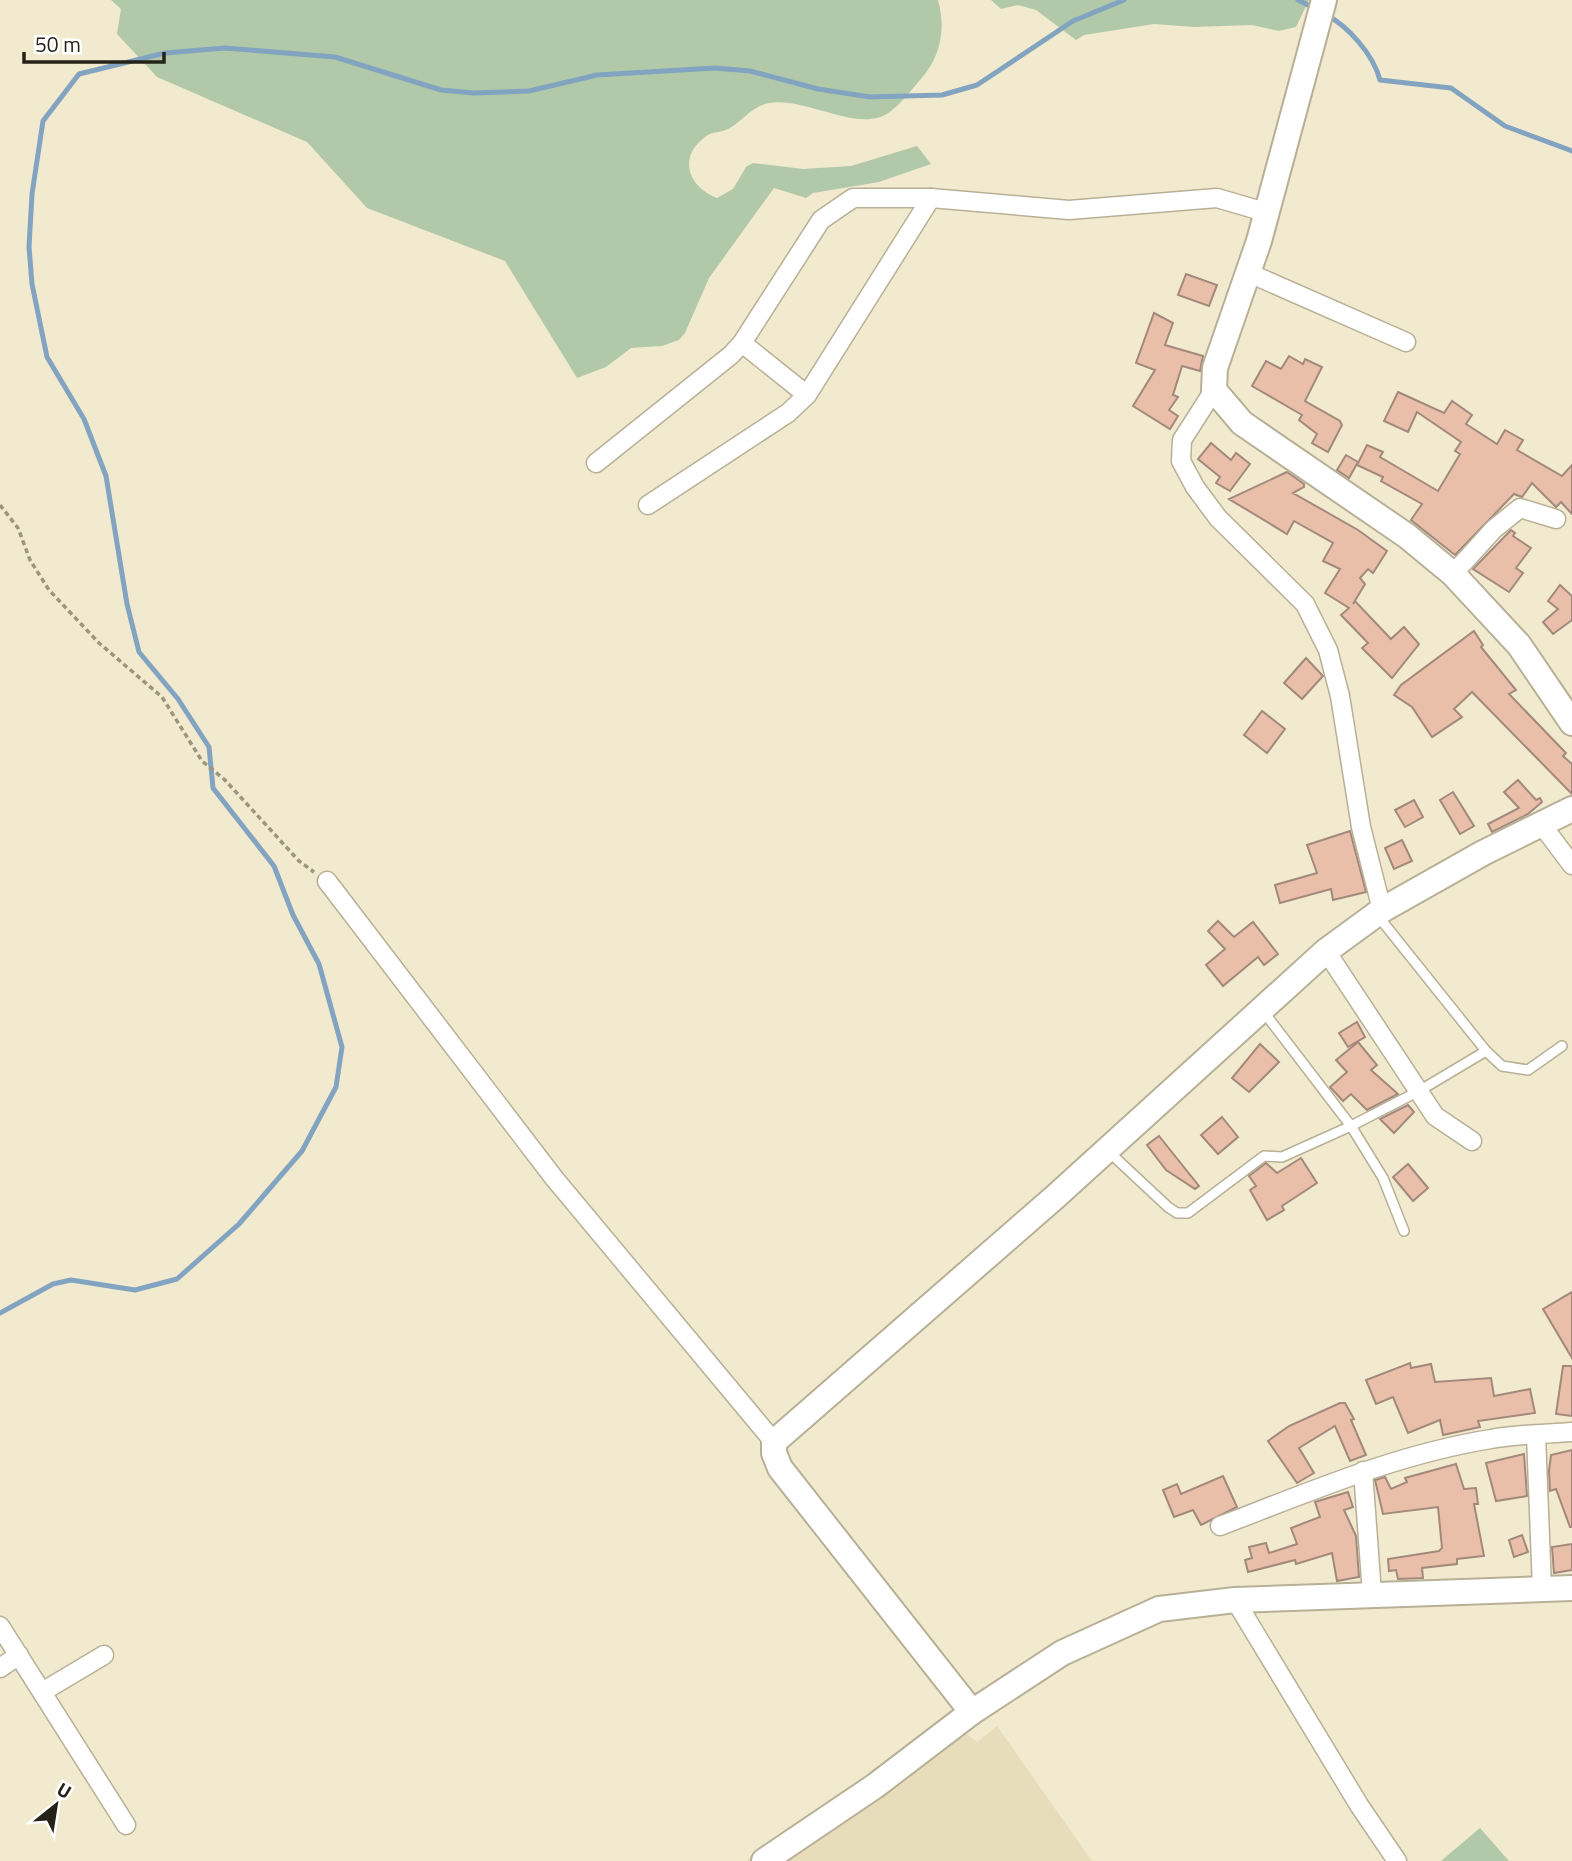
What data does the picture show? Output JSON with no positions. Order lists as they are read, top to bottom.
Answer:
{
  "scale_bar": "50 m",
  "north": "top right"
}
